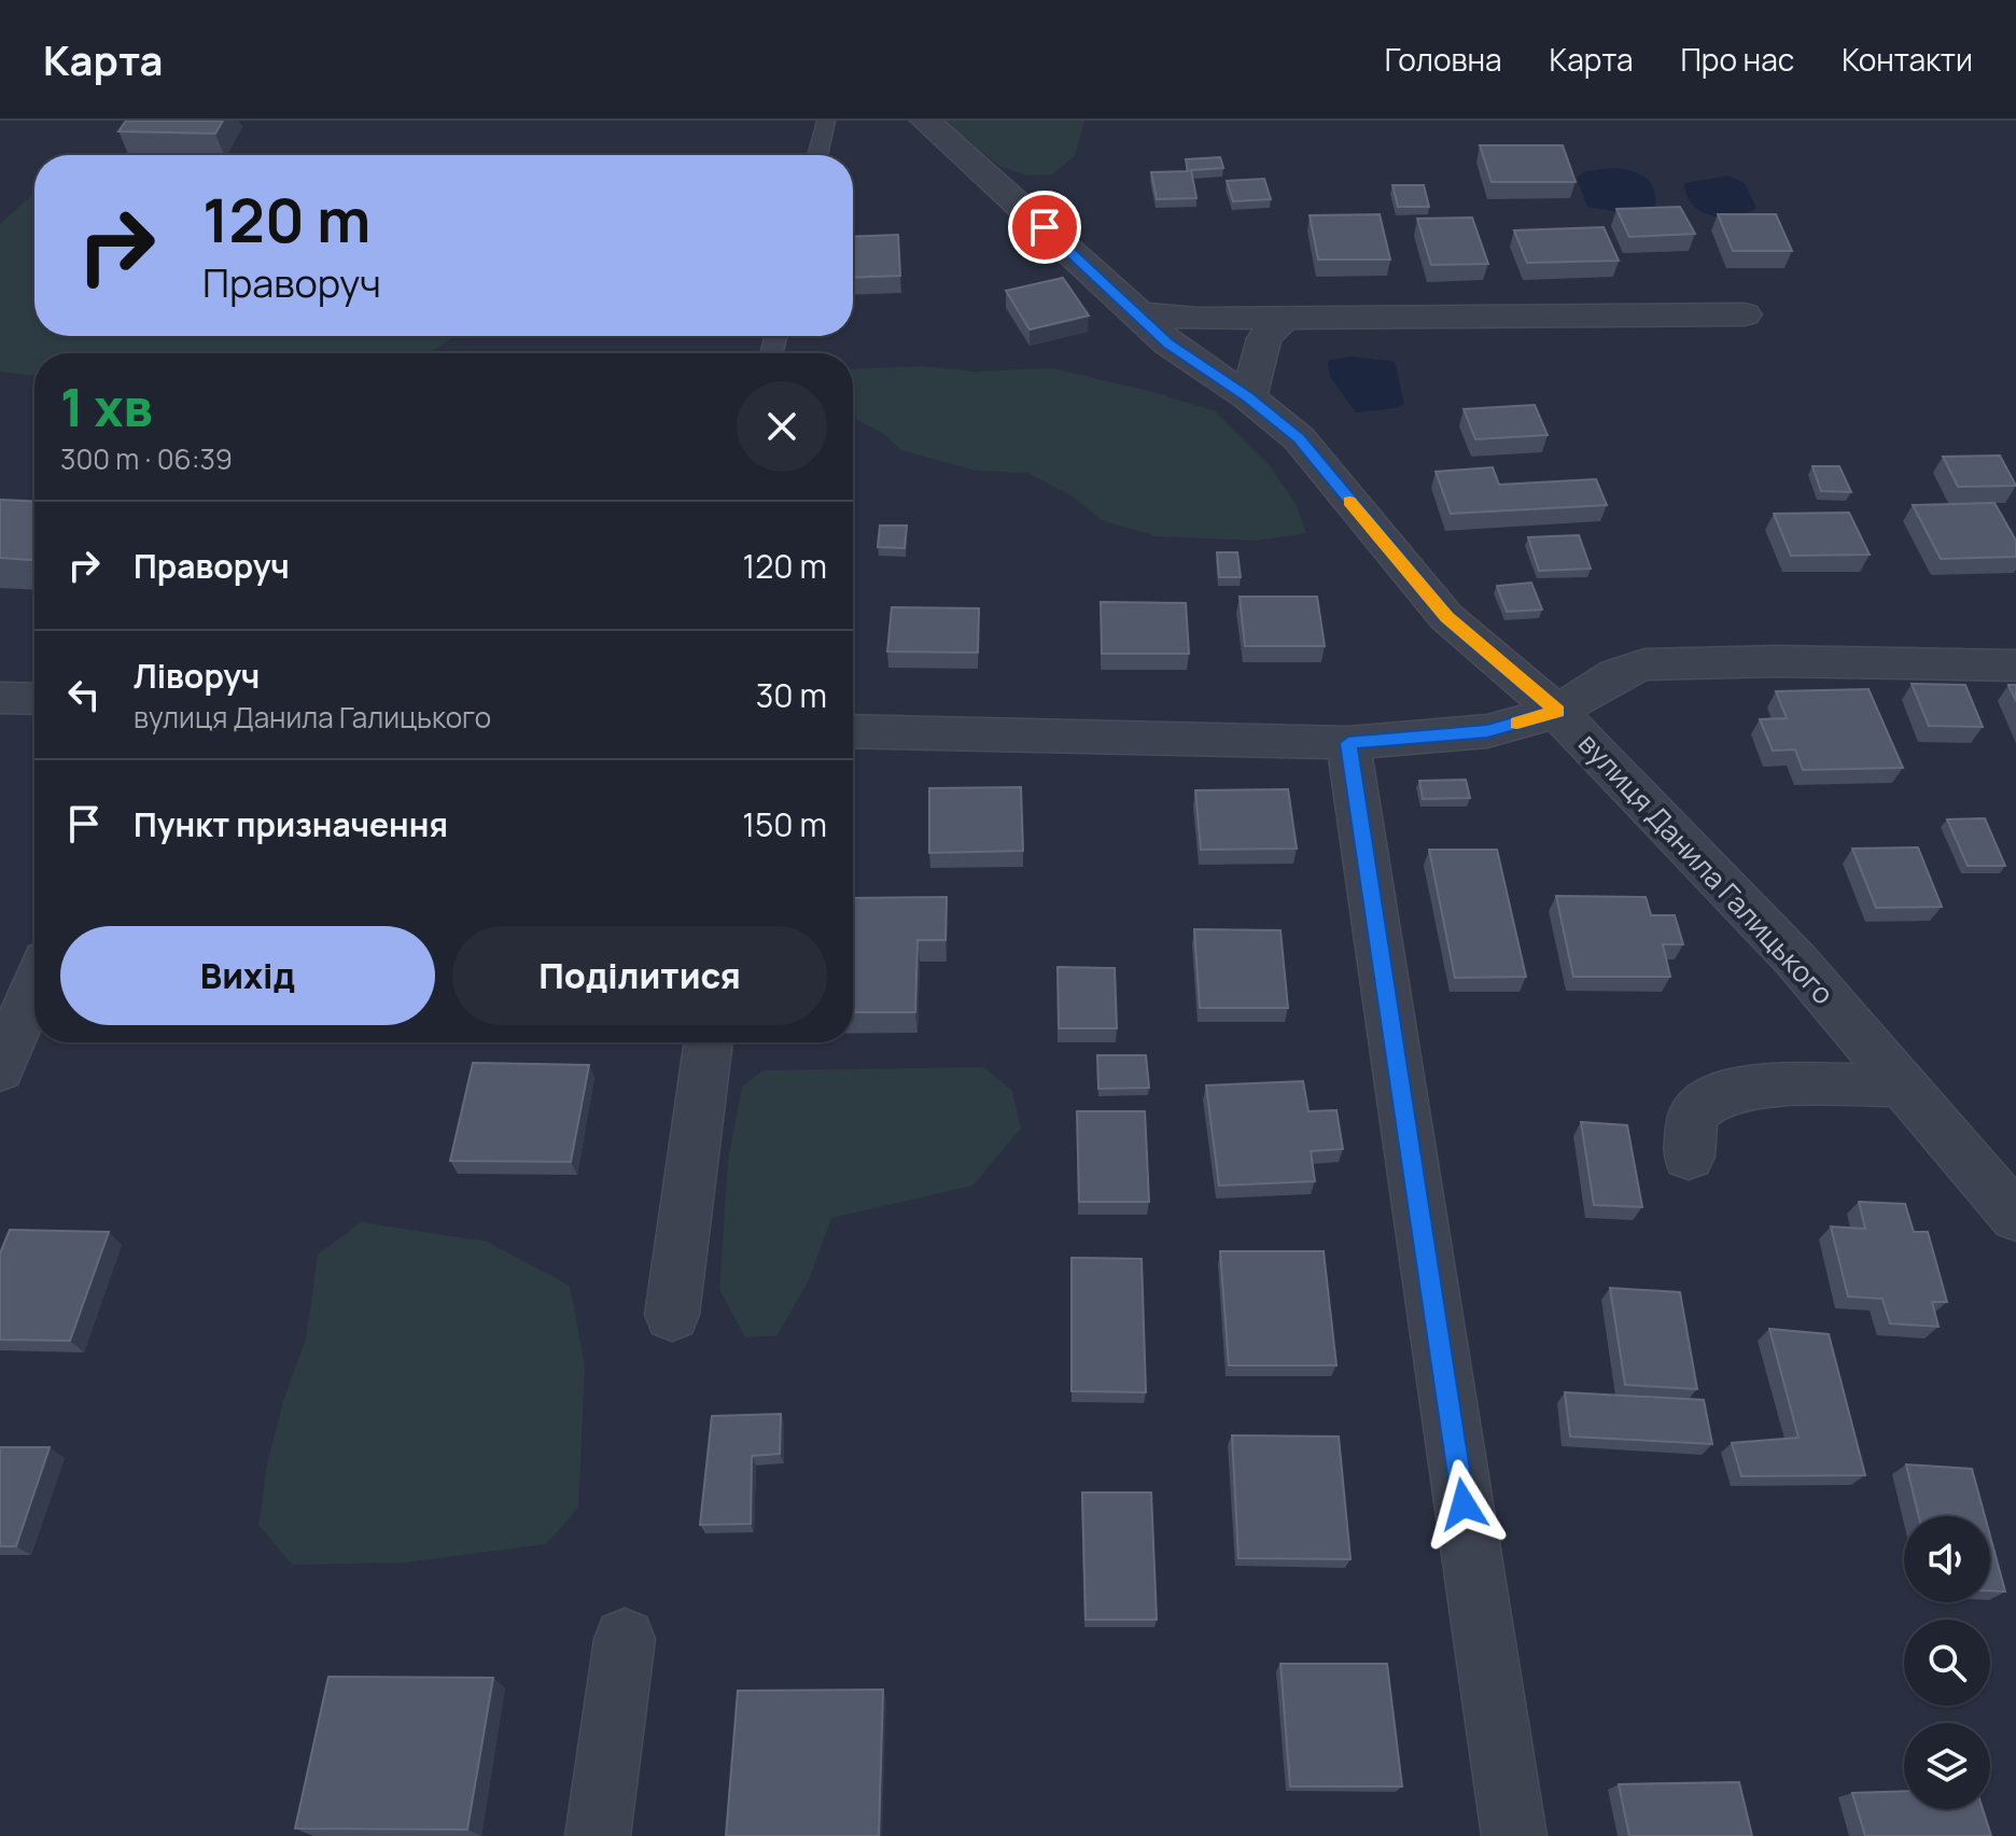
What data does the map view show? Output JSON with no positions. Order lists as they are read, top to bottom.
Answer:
{
  "streets": {
    "street": ["вулиця Данила Галицького"]
  },
  "page": {
    "header": "Карта",
    "nav": [
      "Головна",
      "Карта",
      "Про нас",
      "Контакти"
    ],
    "turn": ["120 m", "Праворуч"],
    "heading": ["1 хв", "300 m · 06:39"],
    "list": [
      {
        "name": "Праворуч",
        "value": "120 m"
      },
      {
        "name": "Ліворуч",
        "note": "вулиця Данила Галицького",
        "value": "30 m"
      },
      {
        "name": "Пункт призначення",
        "value": "150 m"
      }
    ],
    "buttons": ["Вихід", "Поділитися"]
  }
}
